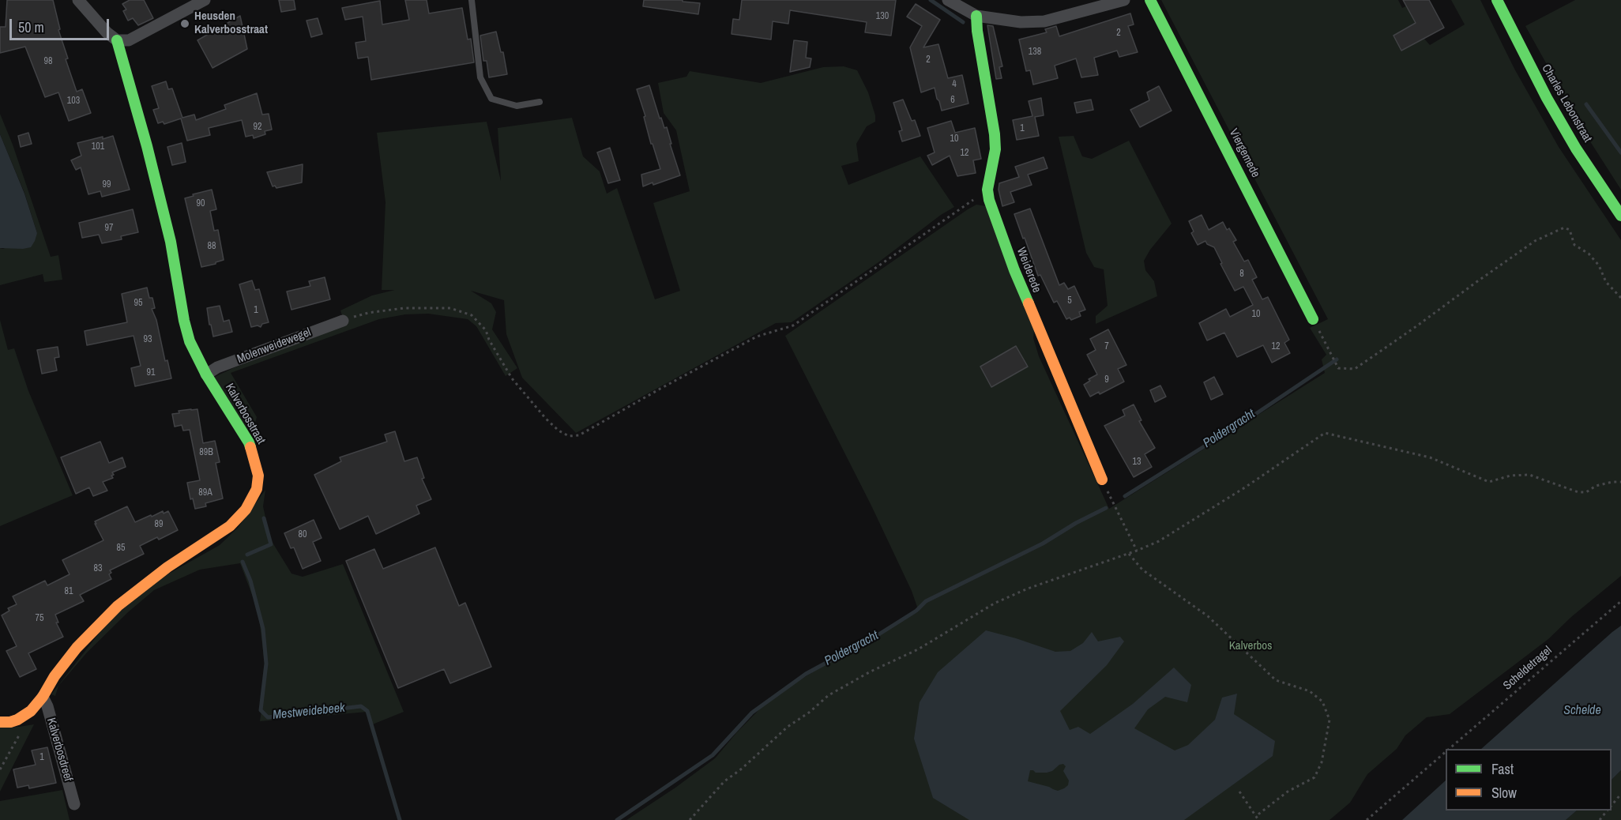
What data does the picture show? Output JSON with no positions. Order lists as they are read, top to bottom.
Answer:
{
  "streets": {
    "street": [
      "Charles Lebonstraat",
      "Viergemede",
      "Weiderede",
      "Molenweidewegel",
      "Kalverbosstraat",
      "Kalverbosdreef"
    ],
    "path": ["Scheldetragel"]
  },
  "crossings": [
    ["Molenweidewegel", "Kalverbosstraat"],
    ["Kalverbosstraat", "Kalverbosdreef"]
  ],
  "water": ["Poldergracht", "Schelde", "Mestweidebeek"],
  "parks": ["Kalverbos"],
  "places": ["Heusden Kalverbosstraat"],
  "house_numbers": [
    "130",
    "2",
    "138",
    "2",
    "98",
    "4",
    "6",
    "103",
    "92",
    "1",
    "10",
    "101",
    "12",
    "99",
    "90",
    "97",
    "88",
    "8",
    "5",
    "95",
    "1",
    "10",
    "93",
    "7",
    "12",
    "91",
    "9",
    "89B",
    "13",
    "89A",
    "89",
    "80",
    "85",
    "83",
    "81",
    "75",
    "1"
  ],
  "legend": ["Fast", "Slow"],
  "scale_bar": "50 m"
}
